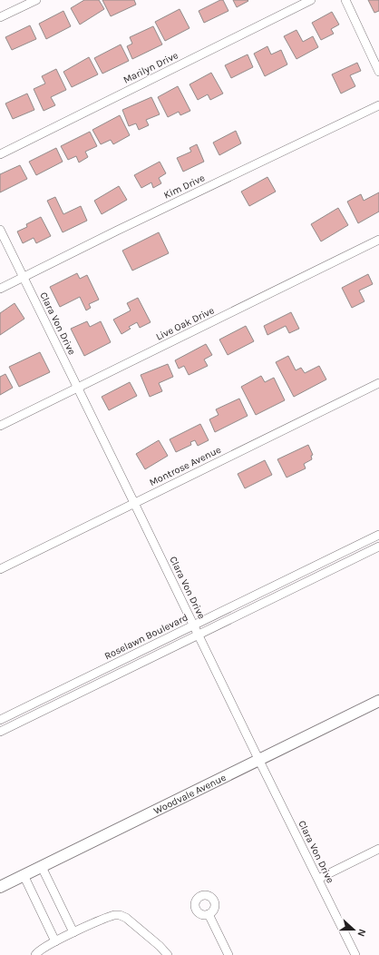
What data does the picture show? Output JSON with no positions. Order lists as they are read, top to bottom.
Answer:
{
  "streets": {
    "street": [
      "Marilyn Drive",
      "Kim Drive",
      "Clara Von Drive",
      "Live Oak Drive",
      "Montrose Avenue",
      "Roselawn Boulevard",
      "Woodvale Avenue"
    ]
  },
  "crossings": [
    ["Kim Drive", "Clara Von Drive"],
    ["Clara Von Drive", "Live Oak Drive"],
    ["Clara Von Drive", "Montrose Avenue"],
    ["Clara Von Drive", "Roselawn Boulevard"],
    ["Clara Von Drive", "Woodvale Avenue"]
  ],
  "north": "right"
}
